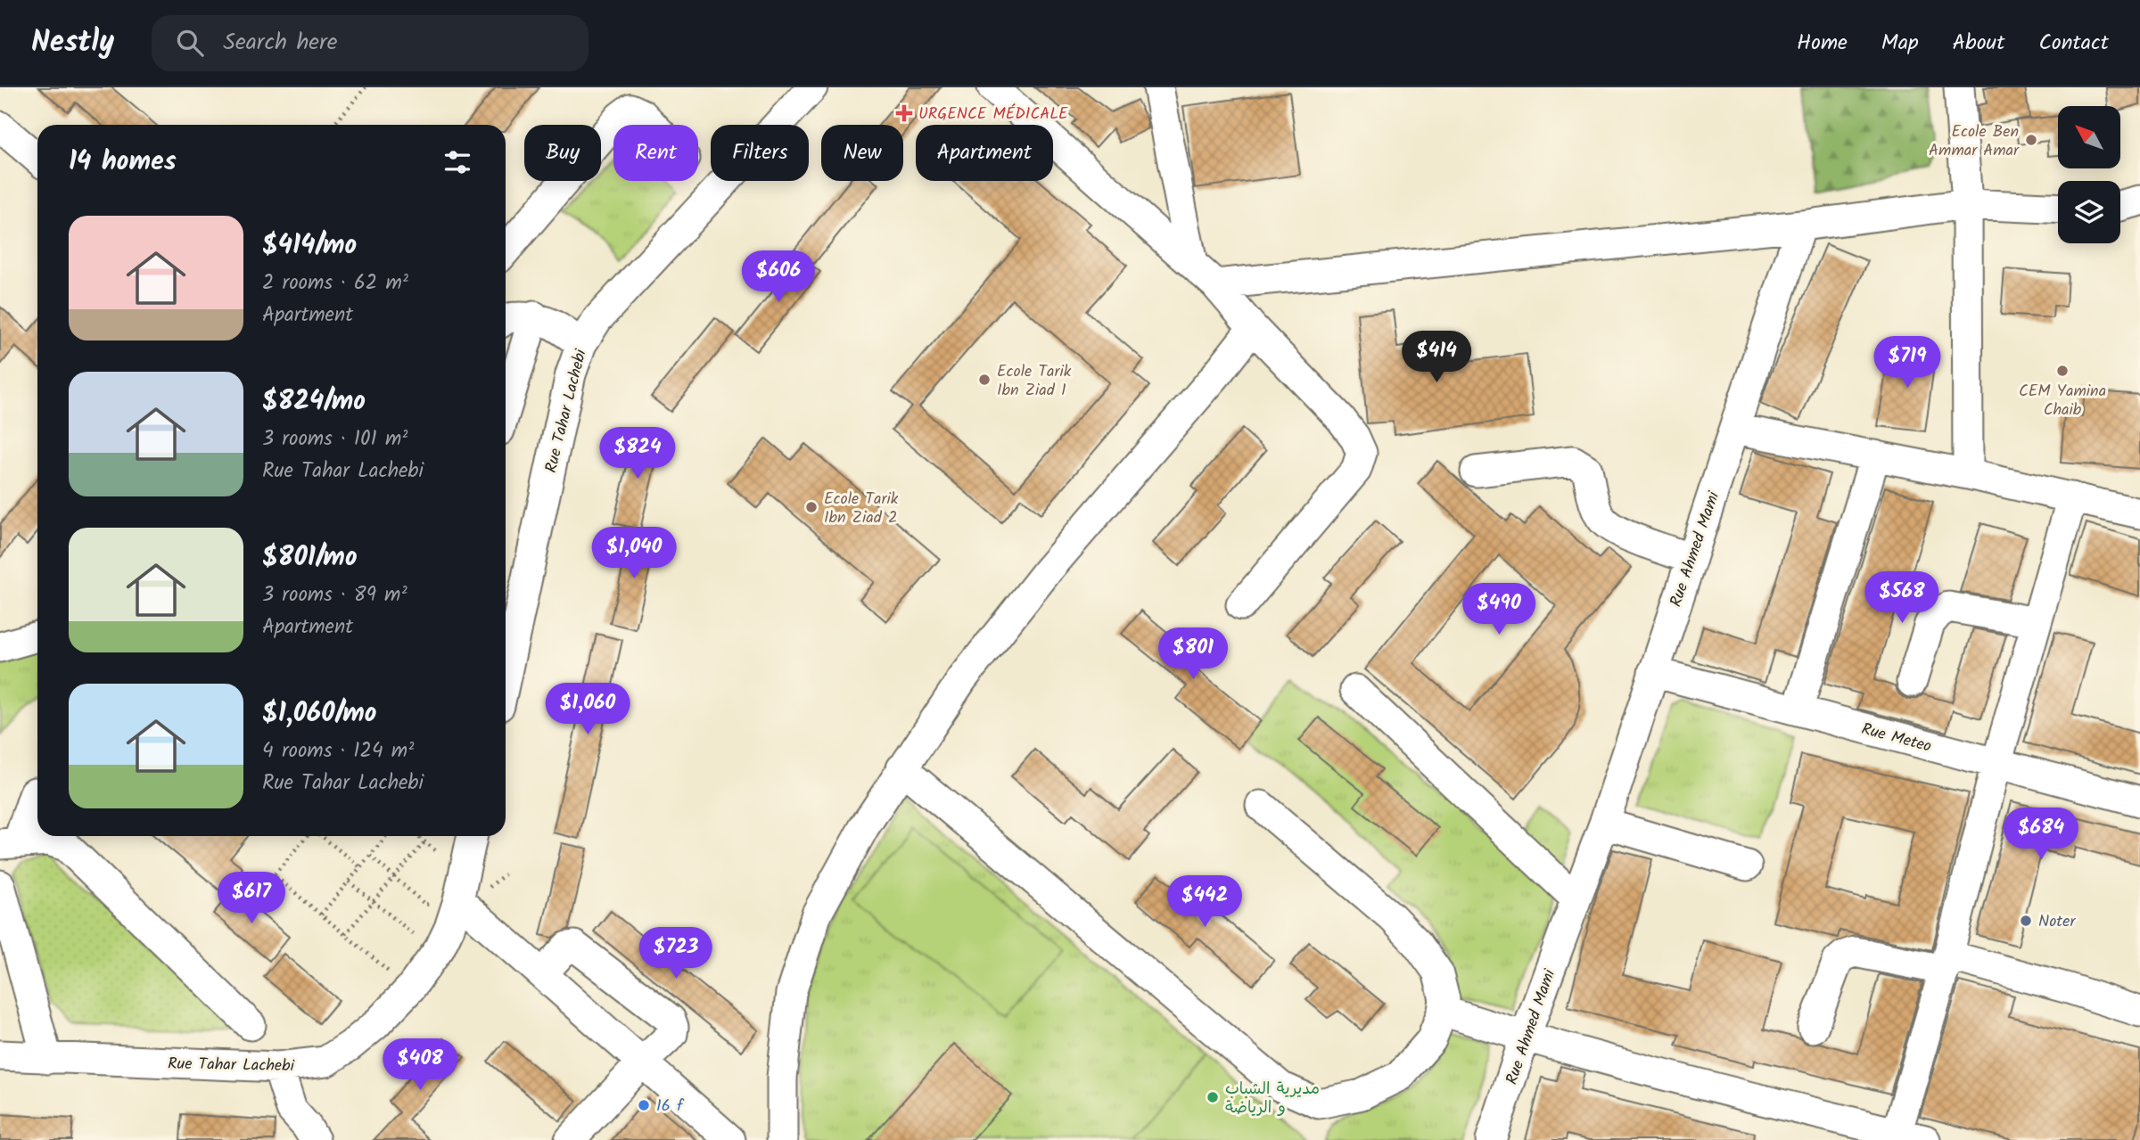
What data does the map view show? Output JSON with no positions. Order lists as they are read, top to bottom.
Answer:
{
  "streets": {
    "street": ["Rue Tahar Lachebi", "Rue Ahmed Mami", "Rue Meteo"]
  },
  "crossings": [
    ["Rue Ahmed Mami", "Rue Meteo"]
  ],
  "places": {
    "health": ["URGENCE MÉDICALE"],
    "other": [
      "Ecole Ben Ammar Amar",
      "CEM Yamina Chaib",
      "Ecole Tarik Ibn Ziad 1",
      "Ecole Tarik Ibn Ziad 2",
      "Noter",
      "مديرية الشباب و الرياضة",
      "16 f"
    ]
  },
  "north": "top left",
  "page": {
    "header": "Nestly",
    "search": "Search here",
    "nav": [
      "Home",
      "Map",
      "About",
      "Contact"
    ],
    "chip": [
      "Buy",
      "Rent",
      "Filters",
      "New",
      "Apartment"
    ],
    "heading": "14 homes",
    "list": [
      {
        "name": "$414/mo",
        "note": "2 rooms · 62 m² · Apartment"
      },
      {
        "name": "$824/mo",
        "note": "3 rooms · 101 m² · Rue Tahar Lachebi"
      },
      {
        "name": "$801/mo",
        "note": "3 rooms · 89 m² · Apartment"
      },
      {
        "name": "$1,060/mo",
        "note": "4 rooms · 124 m² · Rue Tahar Lachebi"
      }
    ],
    "price": [
      "$606",
      "$414",
      "$719",
      "$824",
      "$1,040",
      "$568",
      "$490",
      "$801",
      "$1,060",
      "$684",
      "$617",
      "$442",
      "$723",
      "$408"
    ]
  }
}
